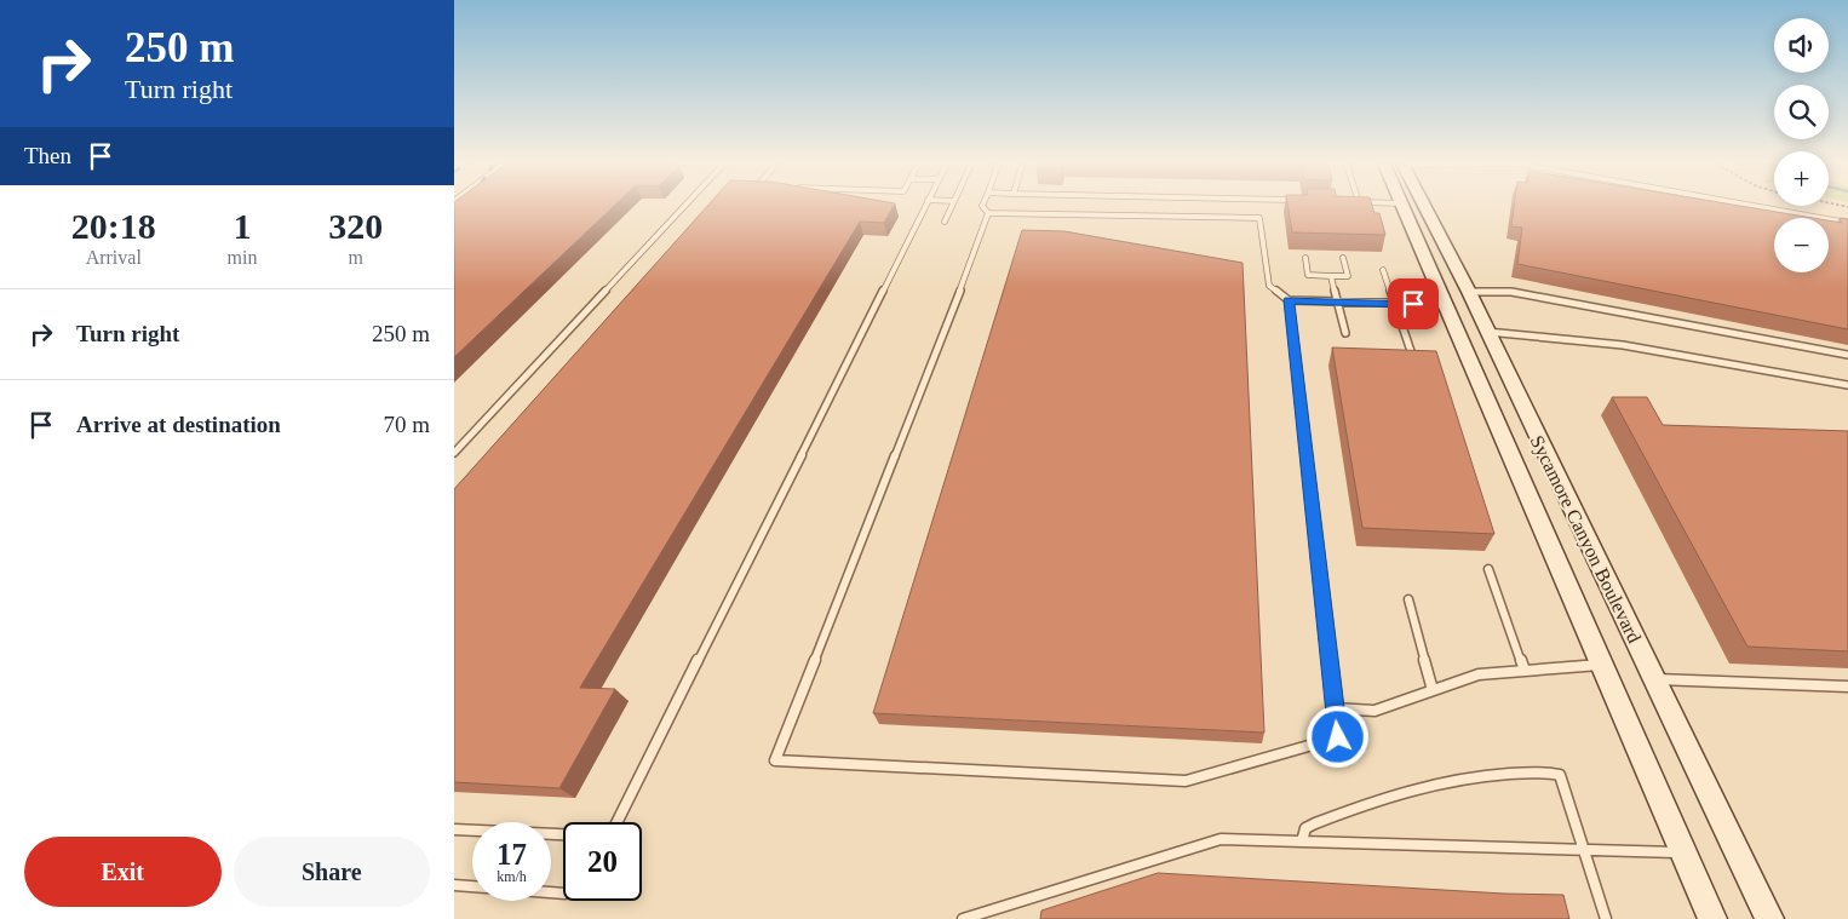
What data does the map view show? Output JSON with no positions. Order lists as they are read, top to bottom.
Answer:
{
  "streets": {
    "main road": ["Sycamore Canyon Boulevard"]
  },
  "page": {
    "turn": ["250 m", "Turn right"],
    "map_buttons": ["+", "−"],
    "then": "Then",
    "eta": [
      "20:18",
      "Arrival",
      "1",
      "min",
      "320",
      "m"
    ],
    "list": [
      {
        "name": "Turn right",
        "value": "250 m"
      },
      {
        "name": "Arrive at destination",
        "value": "70 m"
      }
    ],
    "speed": "17 km/h",
    "limit": "20",
    "buttons": ["Exit", "Share"]
  }
}
